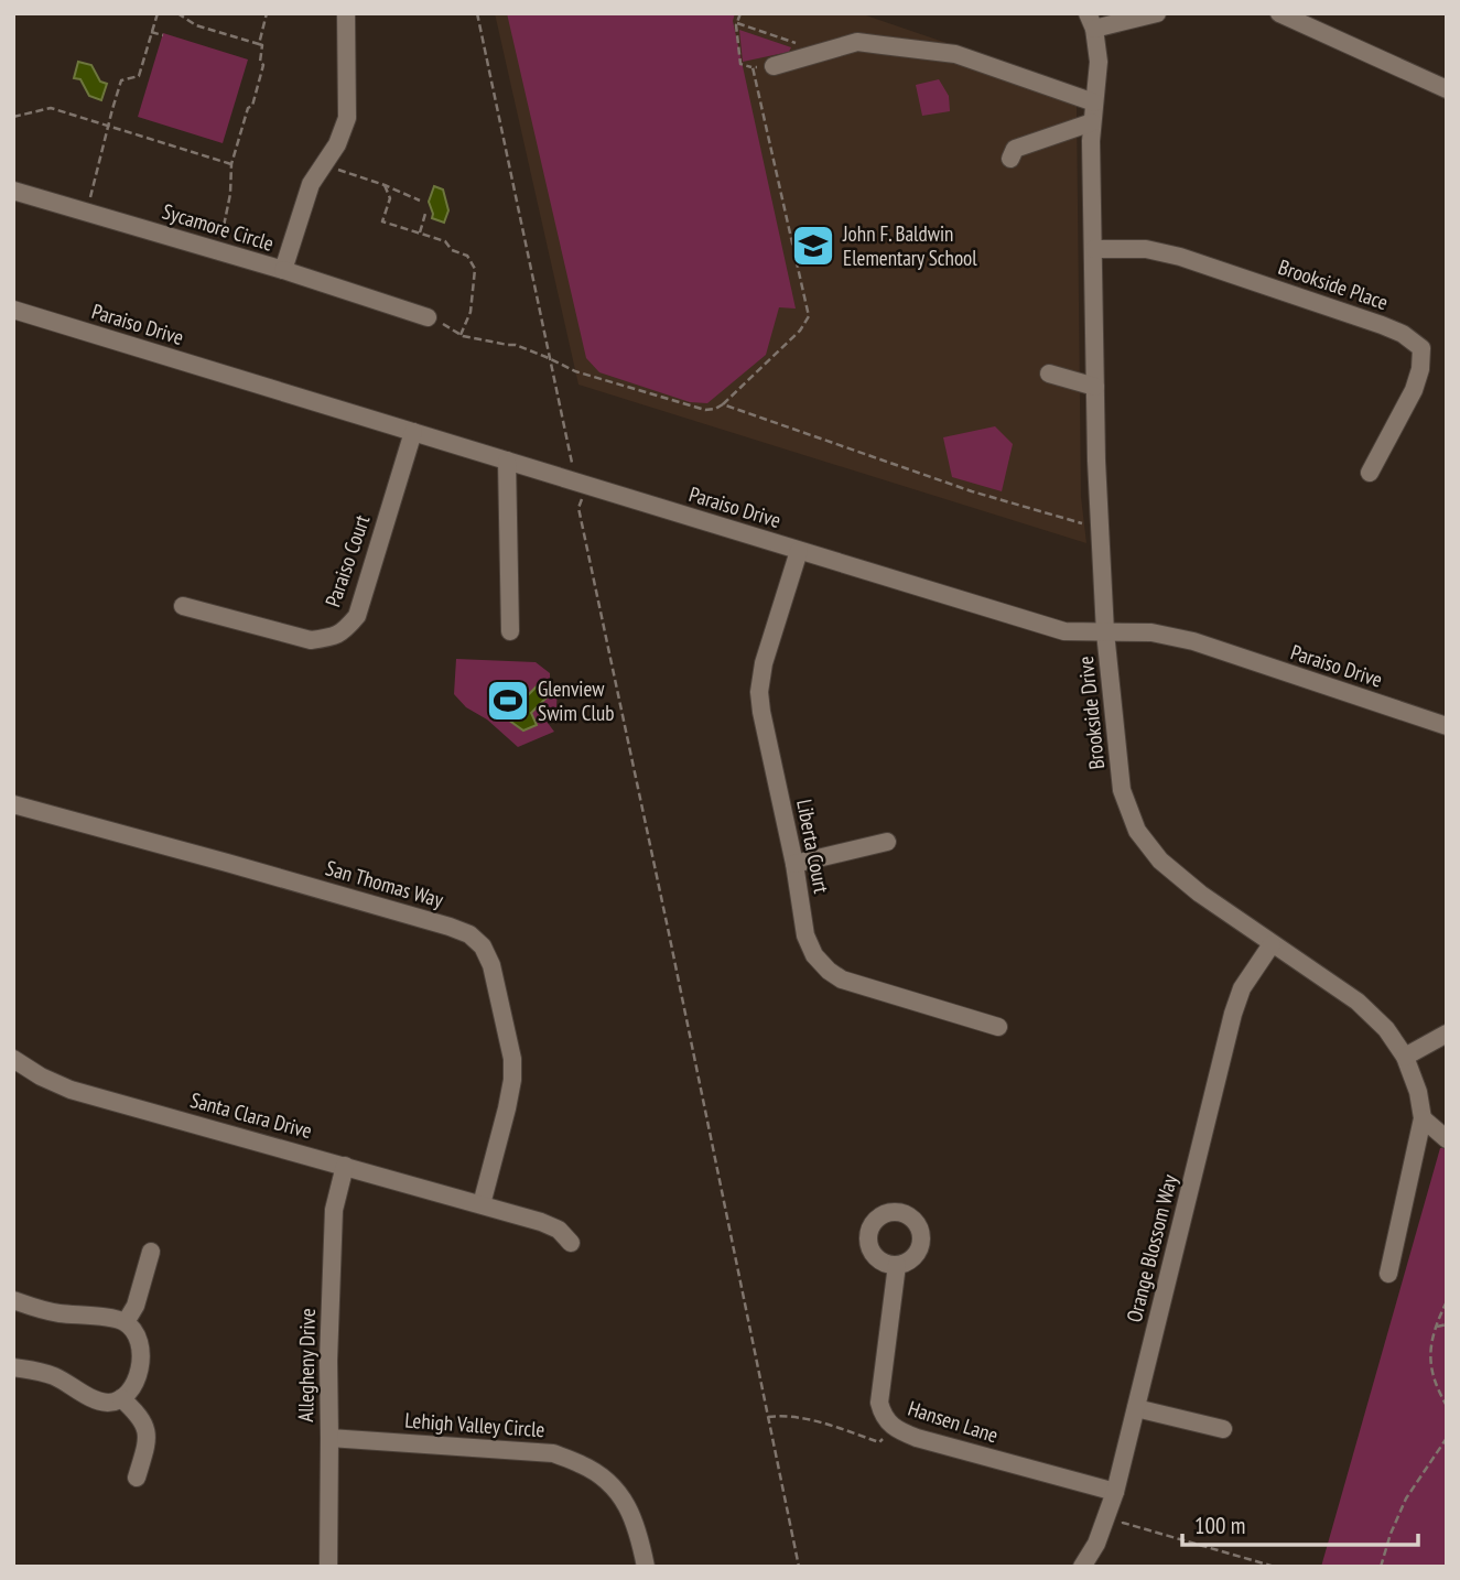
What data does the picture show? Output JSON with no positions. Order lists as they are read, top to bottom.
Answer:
{
  "streets": {
    "street": [
      "Sycamore Circle",
      "Brookside Place",
      "Paraiso Drive",
      "Paraiso Court",
      "Brookside Drive",
      "Liberta Court",
      "San Thomas Way",
      "Santa Clara Drive",
      "Orange Blossom Way",
      "Allegheny Drive",
      "Hansen Lane",
      "Lehigh Valley Circle"
    ]
  },
  "crossings": [
    ["Brookside Place", "Brookside Drive"],
    ["Paraiso Drive", "Paraiso Court"],
    ["Paraiso Drive", "Brookside Drive"],
    ["Paraiso Drive", "Liberta Court"],
    ["Brookside Drive", "Orange Blossom Way"],
    ["San Thomas Way", "Santa Clara Drive"],
    ["Santa Clara Drive", "Allegheny Drive"],
    ["Orange Blossom Way", "Hansen Lane"],
    ["Allegheny Drive", "Lehigh Valley Circle"]
  ],
  "places": {
    "school or university": ["John F. Baldwin Elementary School"],
    "sports": ["Glenview Swim Club"]
  },
  "scale_bar": "100 m"
}
